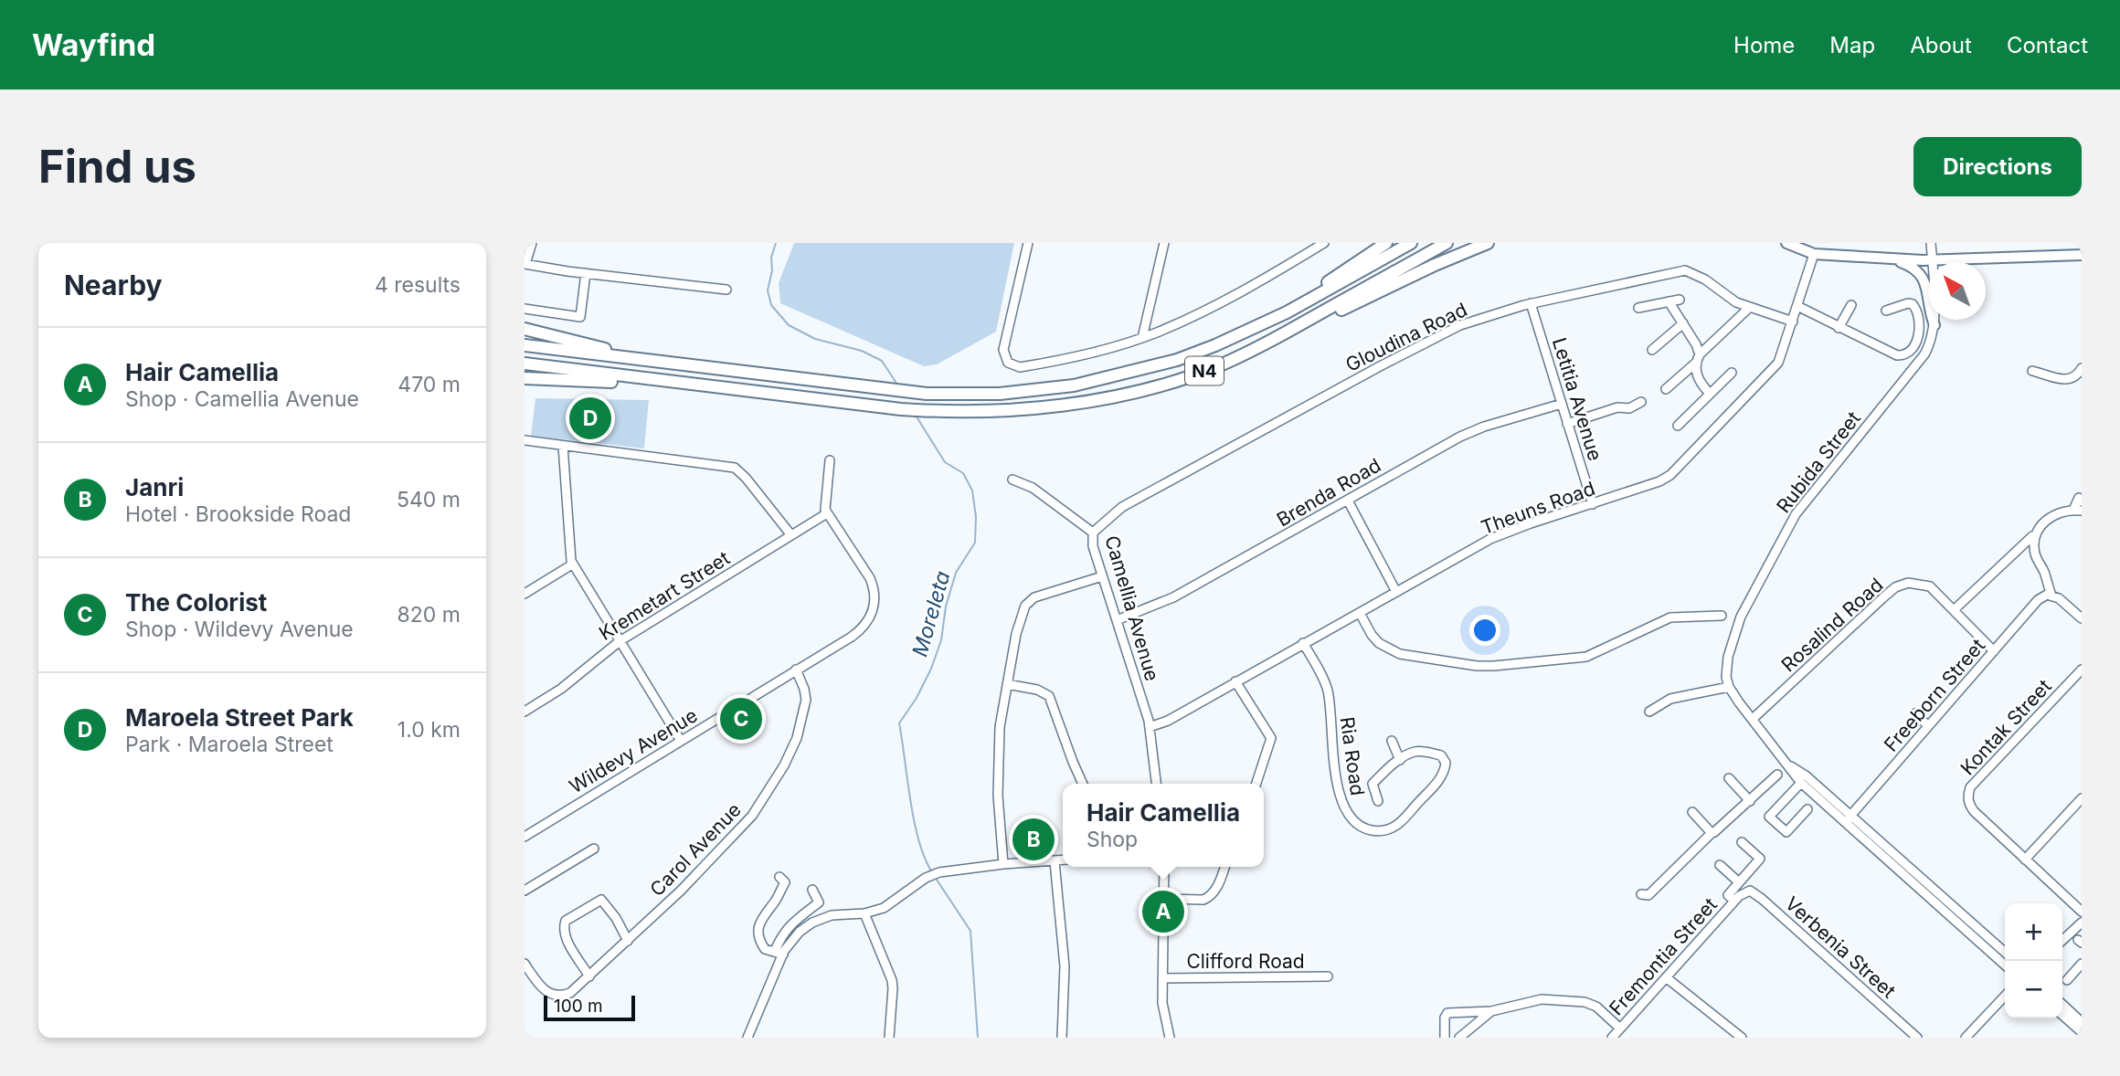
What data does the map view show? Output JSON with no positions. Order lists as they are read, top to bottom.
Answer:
{
  "streets": {
    "highway": ["N4"],
    "street": [
      "Gloudina Road",
      "Letitia Avenue",
      "Rubida Street",
      "Brenda Road",
      "Theuns Road",
      "Kremetart Street",
      "Camellia Avenue",
      "Rosalind Road",
      "Freeborn Street",
      "Kontak Street",
      "Wildevy Avenue",
      "Ria Road",
      "Carol Avenue",
      "Verbenia Street",
      "Fremontia Street",
      "Clifford Road"
    ]
  },
  "crossings": [
    ["Gloudina Road", "Letitia Avenue"],
    ["Gloudina Road", "Theuns Road"],
    ["Gloudina Road", "Camellia Avenue"],
    ["Letitia Avenue", "Brenda Road"],
    ["Letitia Avenue", "Theuns Road"],
    ["Brenda Road", "Camellia Avenue"],
    ["Theuns Road", "Camellia Avenue"],
    ["Theuns Road", "Ria Road"],
    ["Kremetart Street", "Wildevy Avenue"],
    ["Rosalind Road", "Freeborn Street"],
    ["Wildevy Avenue", "Carol Avenue"],
    ["Verbenia Street", "Fremontia Street"]
  ],
  "water": ["Moreleta"],
  "scale_bar": "100 m",
  "north": "top left",
  "page": {
    "header": "Wayfind",
    "nav": [
      "Home",
      "Map",
      "About",
      "Contact"
    ],
    "buttons": "Directions",
    "title": "Find us",
    "heading": ["Nearby", "4 results"],
    "list": [
      {
        "mark": "A",
        "name": "Hair Camellia",
        "note": "Shop · Camellia Avenue",
        "value": "470 m"
      },
      {
        "mark": "B",
        "name": "Janri",
        "note": "Hotel · Brookside Road",
        "value": "540 m"
      },
      {
        "mark": "C",
        "name": "The Colorist",
        "note": "Shop · Wildevy Avenue",
        "value": "820 m"
      },
      {
        "mark": "D",
        "name": "Maroela Street Park",
        "note": "Park · Maroela Street",
        "value": "1.0 km"
      }
    ],
    "pins": [
      "D",
      "C",
      "B",
      "A"
    ],
    "popup": ["Hair Camellia", "Shop"],
    "map_buttons": ["+", "−"],
    "scale": "100 m"
  }
}
